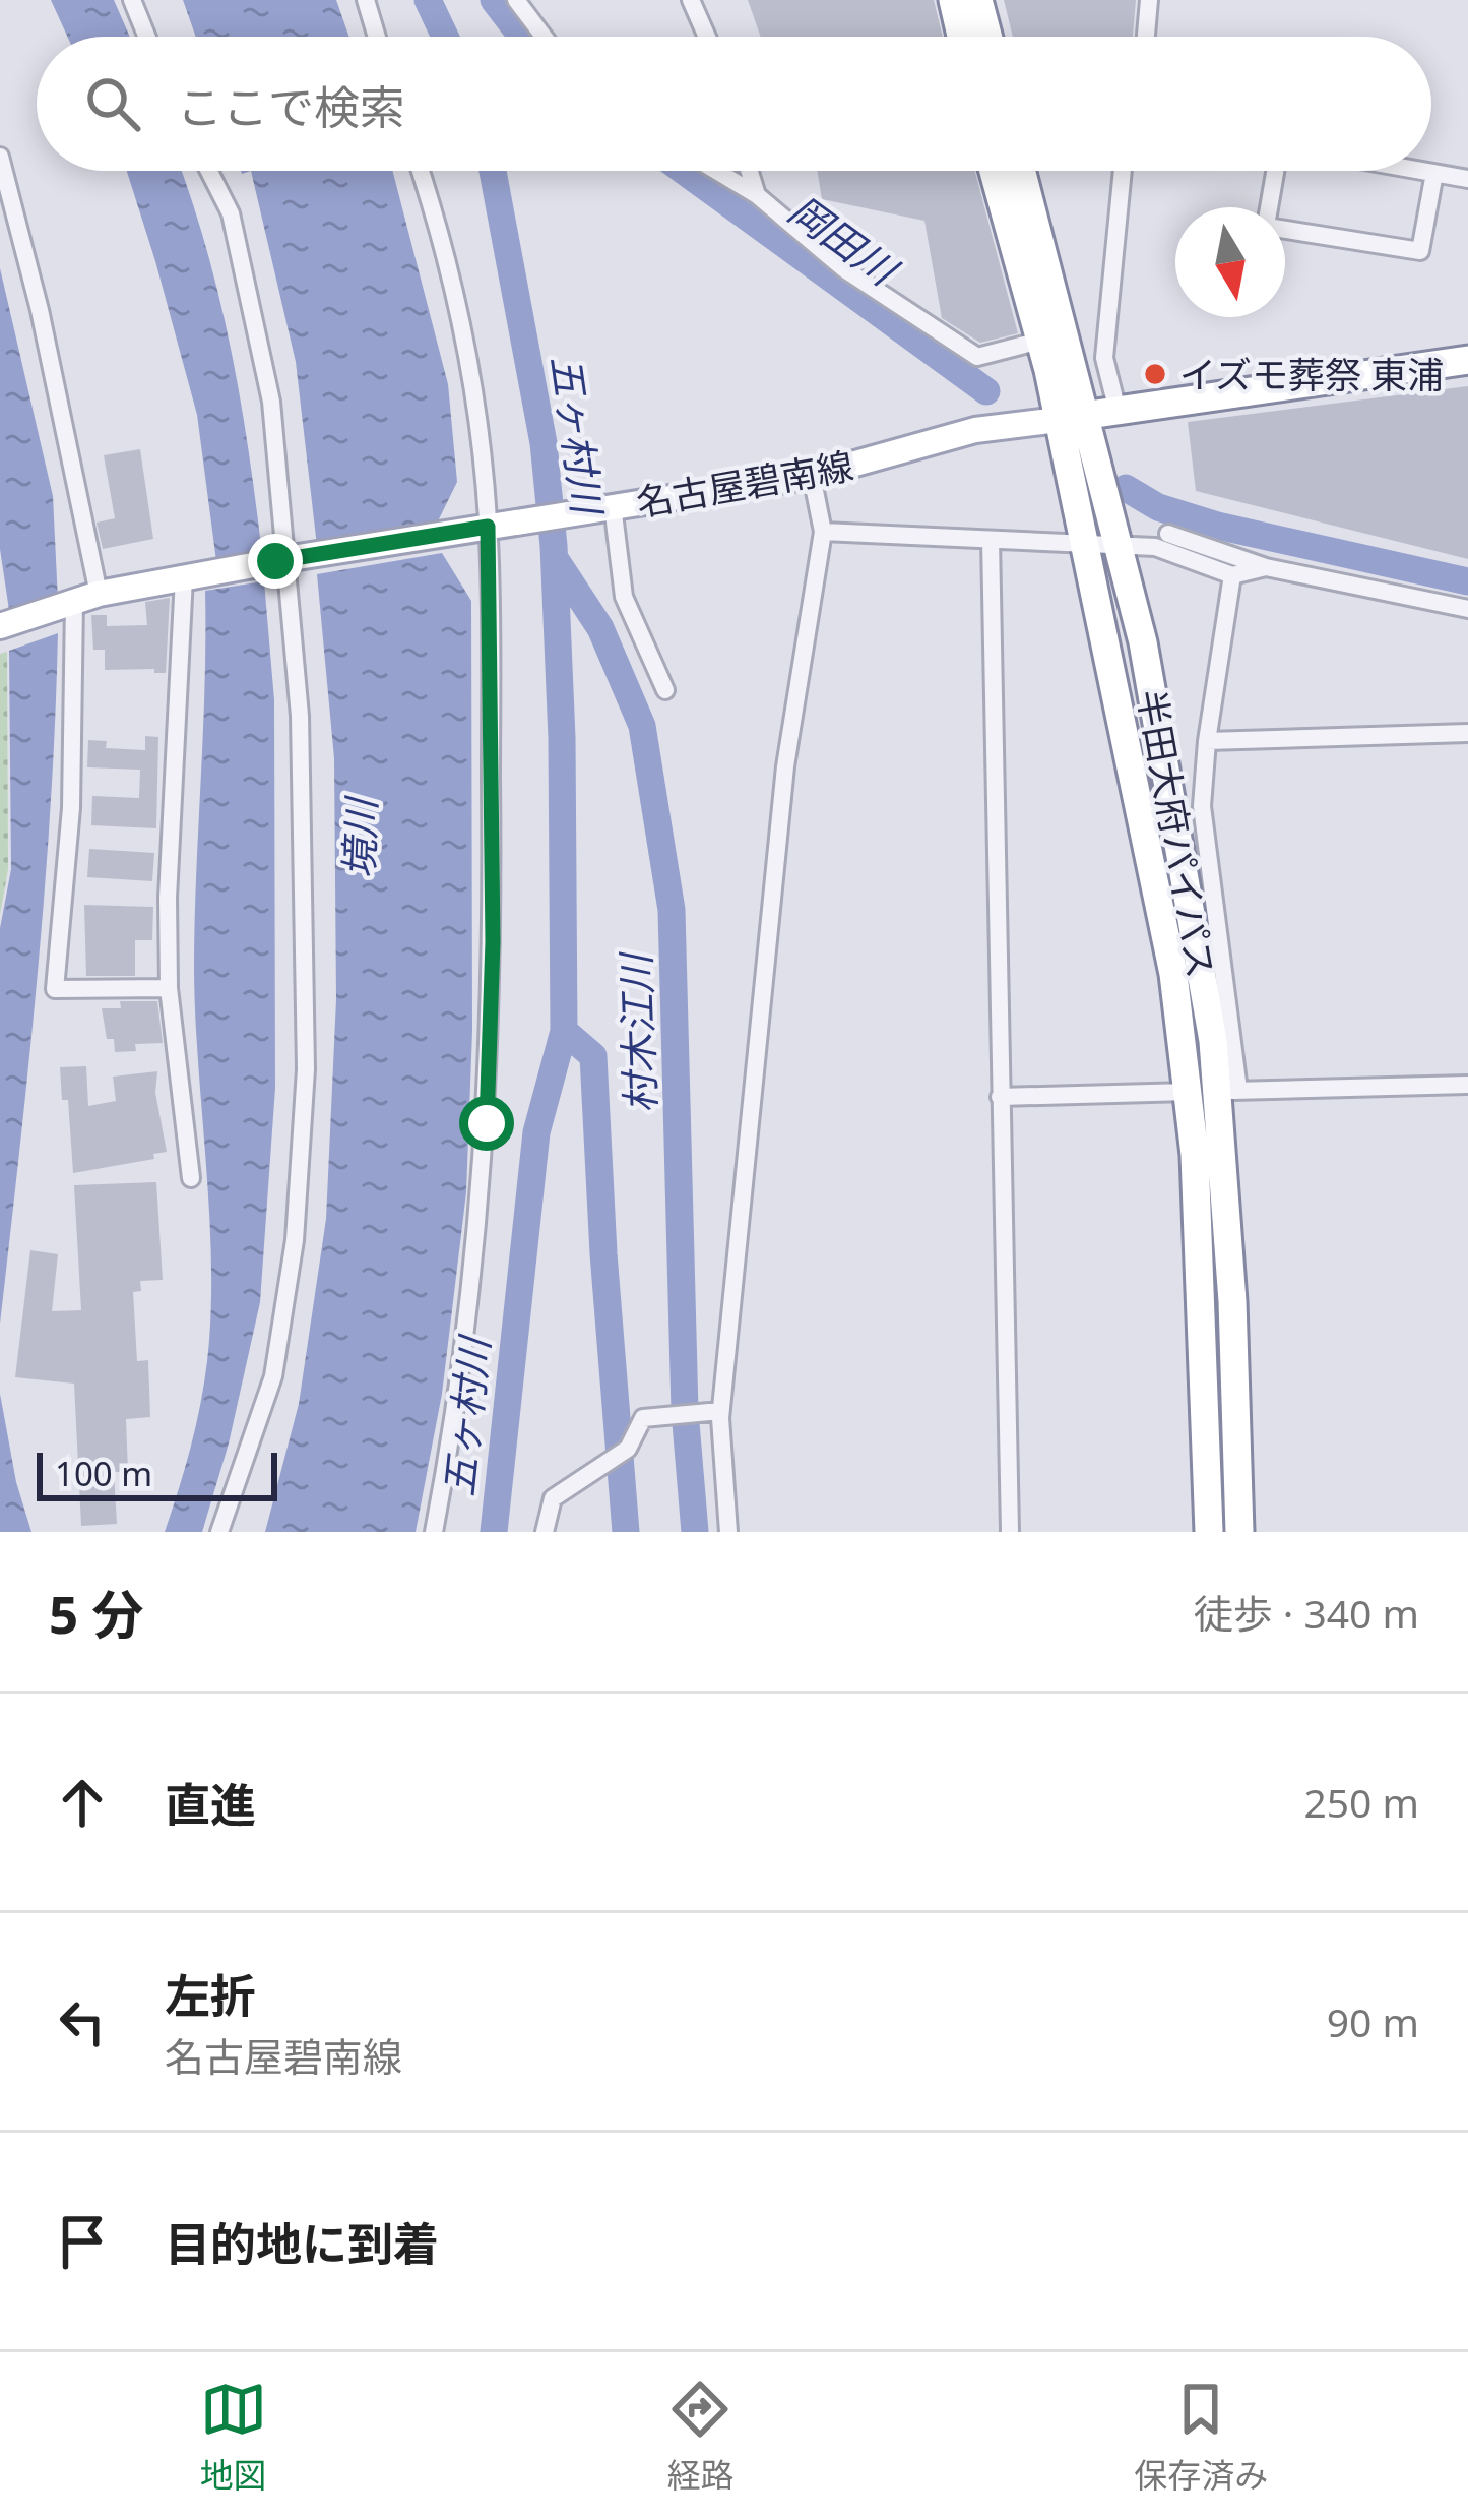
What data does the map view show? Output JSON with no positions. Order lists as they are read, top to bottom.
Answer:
{
  "streets": {
    "highway": ["半田大府パイパス"],
    "main road": ["名古屋碧南線"]
  },
  "crossings": [
    ["名古屋碧南線", "半田大府パイパス"]
  ],
  "water": [
    "岡田川",
    "五ヶ村川",
    "境川",
    "村木江川"
  ],
  "places": ["イズモ葬祭 東浦"],
  "scale_bar": "100 m",
  "north": "bottom",
  "page": {
    "search": "ここで検索",
    "scale": "100 m",
    "heading": ["5 分", "徒歩 · 340 m"],
    "list": [
      ["直進", "250 m"],
      ["左折", "名古屋碧南線", "90 m"],
      "目的地に到着"
    ],
    "nav": ["地図", "経路", "保存済み"]
  }
}
